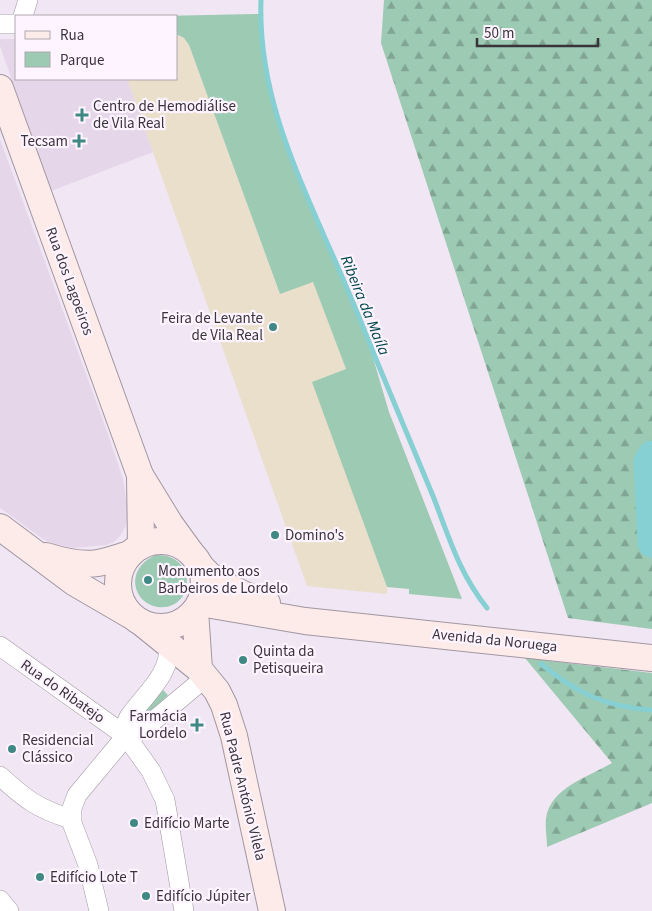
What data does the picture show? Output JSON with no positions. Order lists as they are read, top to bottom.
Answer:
{
  "streets": {
    "main road": ["Rua dos Lagoeiros", "Avenida da Noruega", "Rua Padre António Vilela"],
    "street": ["Rua do Ribatejo"]
  },
  "crossings": [
    ["Rua dos Lagoeiros", "Avenida da Noruega"],
    ["Rua dos Lagoeiros", "Rua Padre António Vilela"],
    ["Avenida da Noruega", "Rua Padre António Vilela"]
  ],
  "water": ["Ribeira da Maíla"],
  "places": {
    "health": ["Centro de Hemodiálise de Vila Real", "Tecsam", "Farmácia Lordelo"],
    "other": [
      "Feira de Levante de Vila Real",
      "Domino's",
      "Monumento aos Barbeiros de Lordelo",
      "Quinta da Petisqueira",
      "Residencial Clássico",
      "Edifício Marte",
      "Edifício Lote T",
      "Edifício Júpiter"
    ]
  },
  "legend": ["Rua", "Parque"],
  "scale_bar": "50 m"
}
